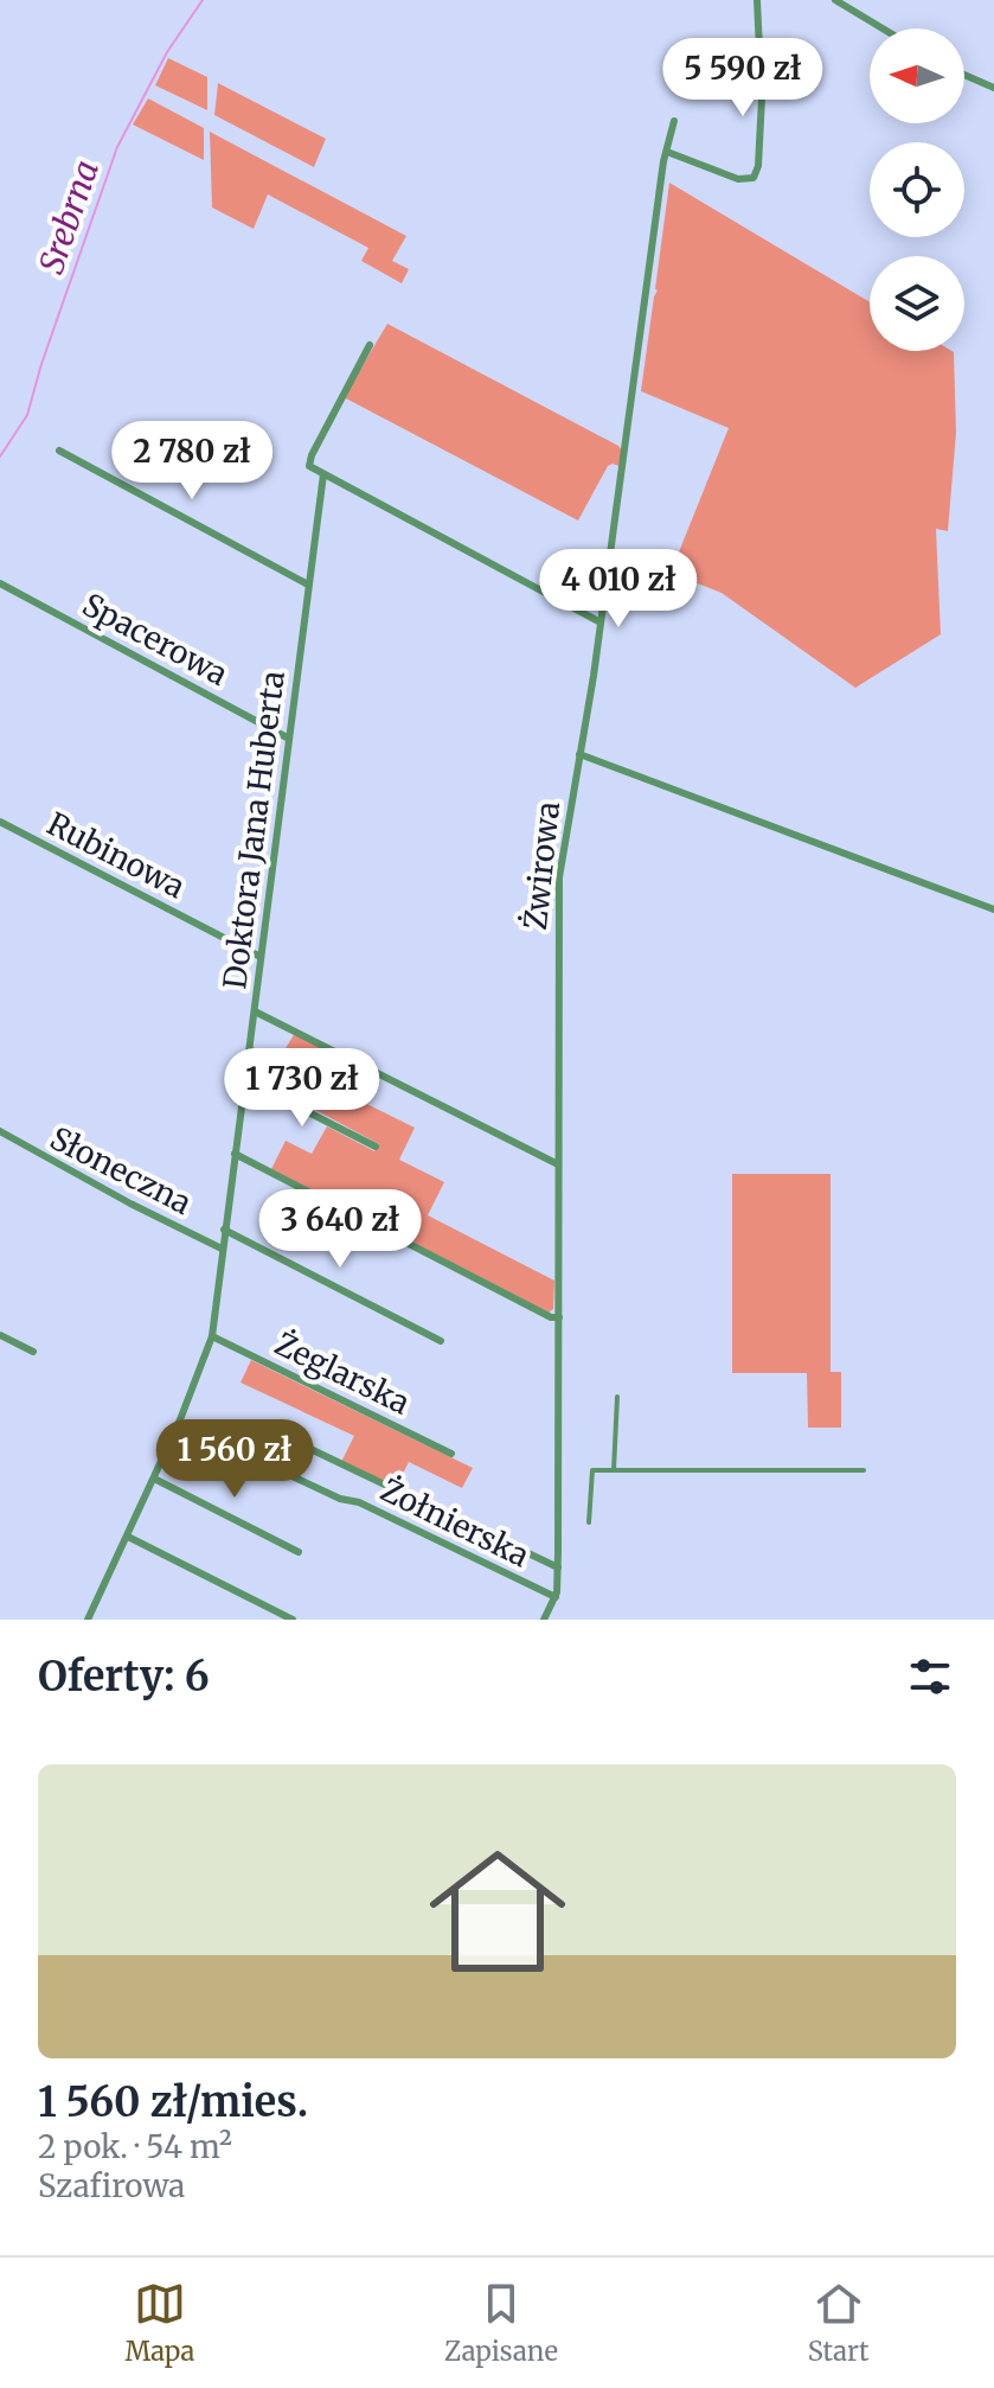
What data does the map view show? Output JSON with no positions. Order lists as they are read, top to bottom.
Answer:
{
  "streets": {
    "street": [
      "Spacerowa",
      "Doktora Jana Huberta",
      "Rubinowa",
      "Żwirowa",
      "Słoneczna",
      "Żeglarska",
      "Żołnierska"
    ]
  },
  "crossings": [
    ["Spacerowa", "Doktora Jana Huberta"],
    ["Doktora Jana Huberta", "Rubinowa"],
    ["Doktora Jana Huberta", "Słoneczna"],
    ["Doktora Jana Huberta", "Żeglarska"],
    ["Doktora Jana Huberta", "Żołnierska"],
    ["Żwirowa", "Żołnierska"]
  ],
  "water": ["Srebrna"],
  "north": "left",
  "page": {
    "price": [
      "5 590 zł",
      "2 780 zł",
      "4 010 zł",
      "1 730 zł",
      "3 640 zł",
      "1 560 zł"
    ],
    "heading": "Oferty: 6",
    "list": [
      {
        "name": "1 560 zł/mies.",
        "note": "2 pok. · 54 m² · Szafirowa"
      }
    ],
    "tabs": ["Mapa", "Zapisane", "Start"]
  }
}
